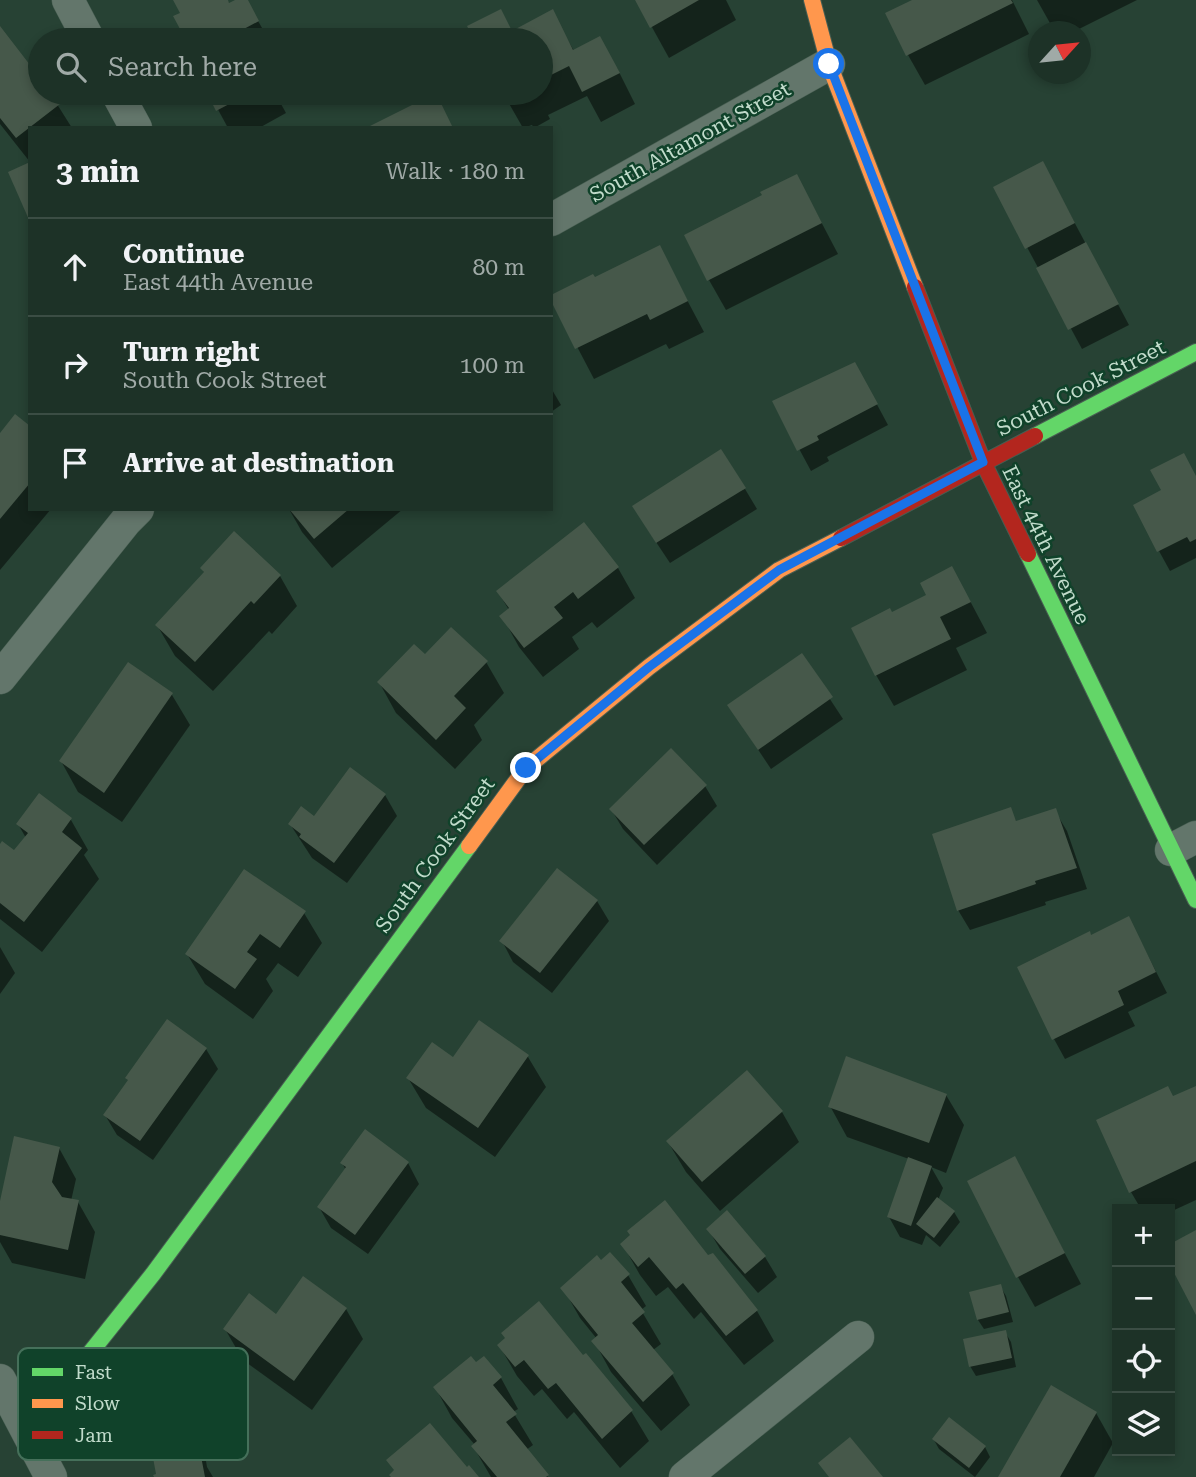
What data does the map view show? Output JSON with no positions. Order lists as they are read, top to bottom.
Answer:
{
  "streets": {
    "street": ["South Altamont Street", "South Cook Street", "East 44th Avenue"]
  },
  "crossings": [
    ["South Altamont Street", "East 44th Avenue"],
    ["South Cook Street", "East 44th Avenue"]
  ],
  "legend": ["Fast", "Slow", "Jam"],
  "north": "top right",
  "page": {
    "search": "Search here",
    "heading": ["3 min", "Walk · 180 m"],
    "list": [
      ["Continue", "East 44th Avenue", "80 m"],
      ["Turn right", "South Cook Street", "100 m"],
      "Arrive at destination"
    ],
    "map_buttons": ["+", "−"]
  }
}
